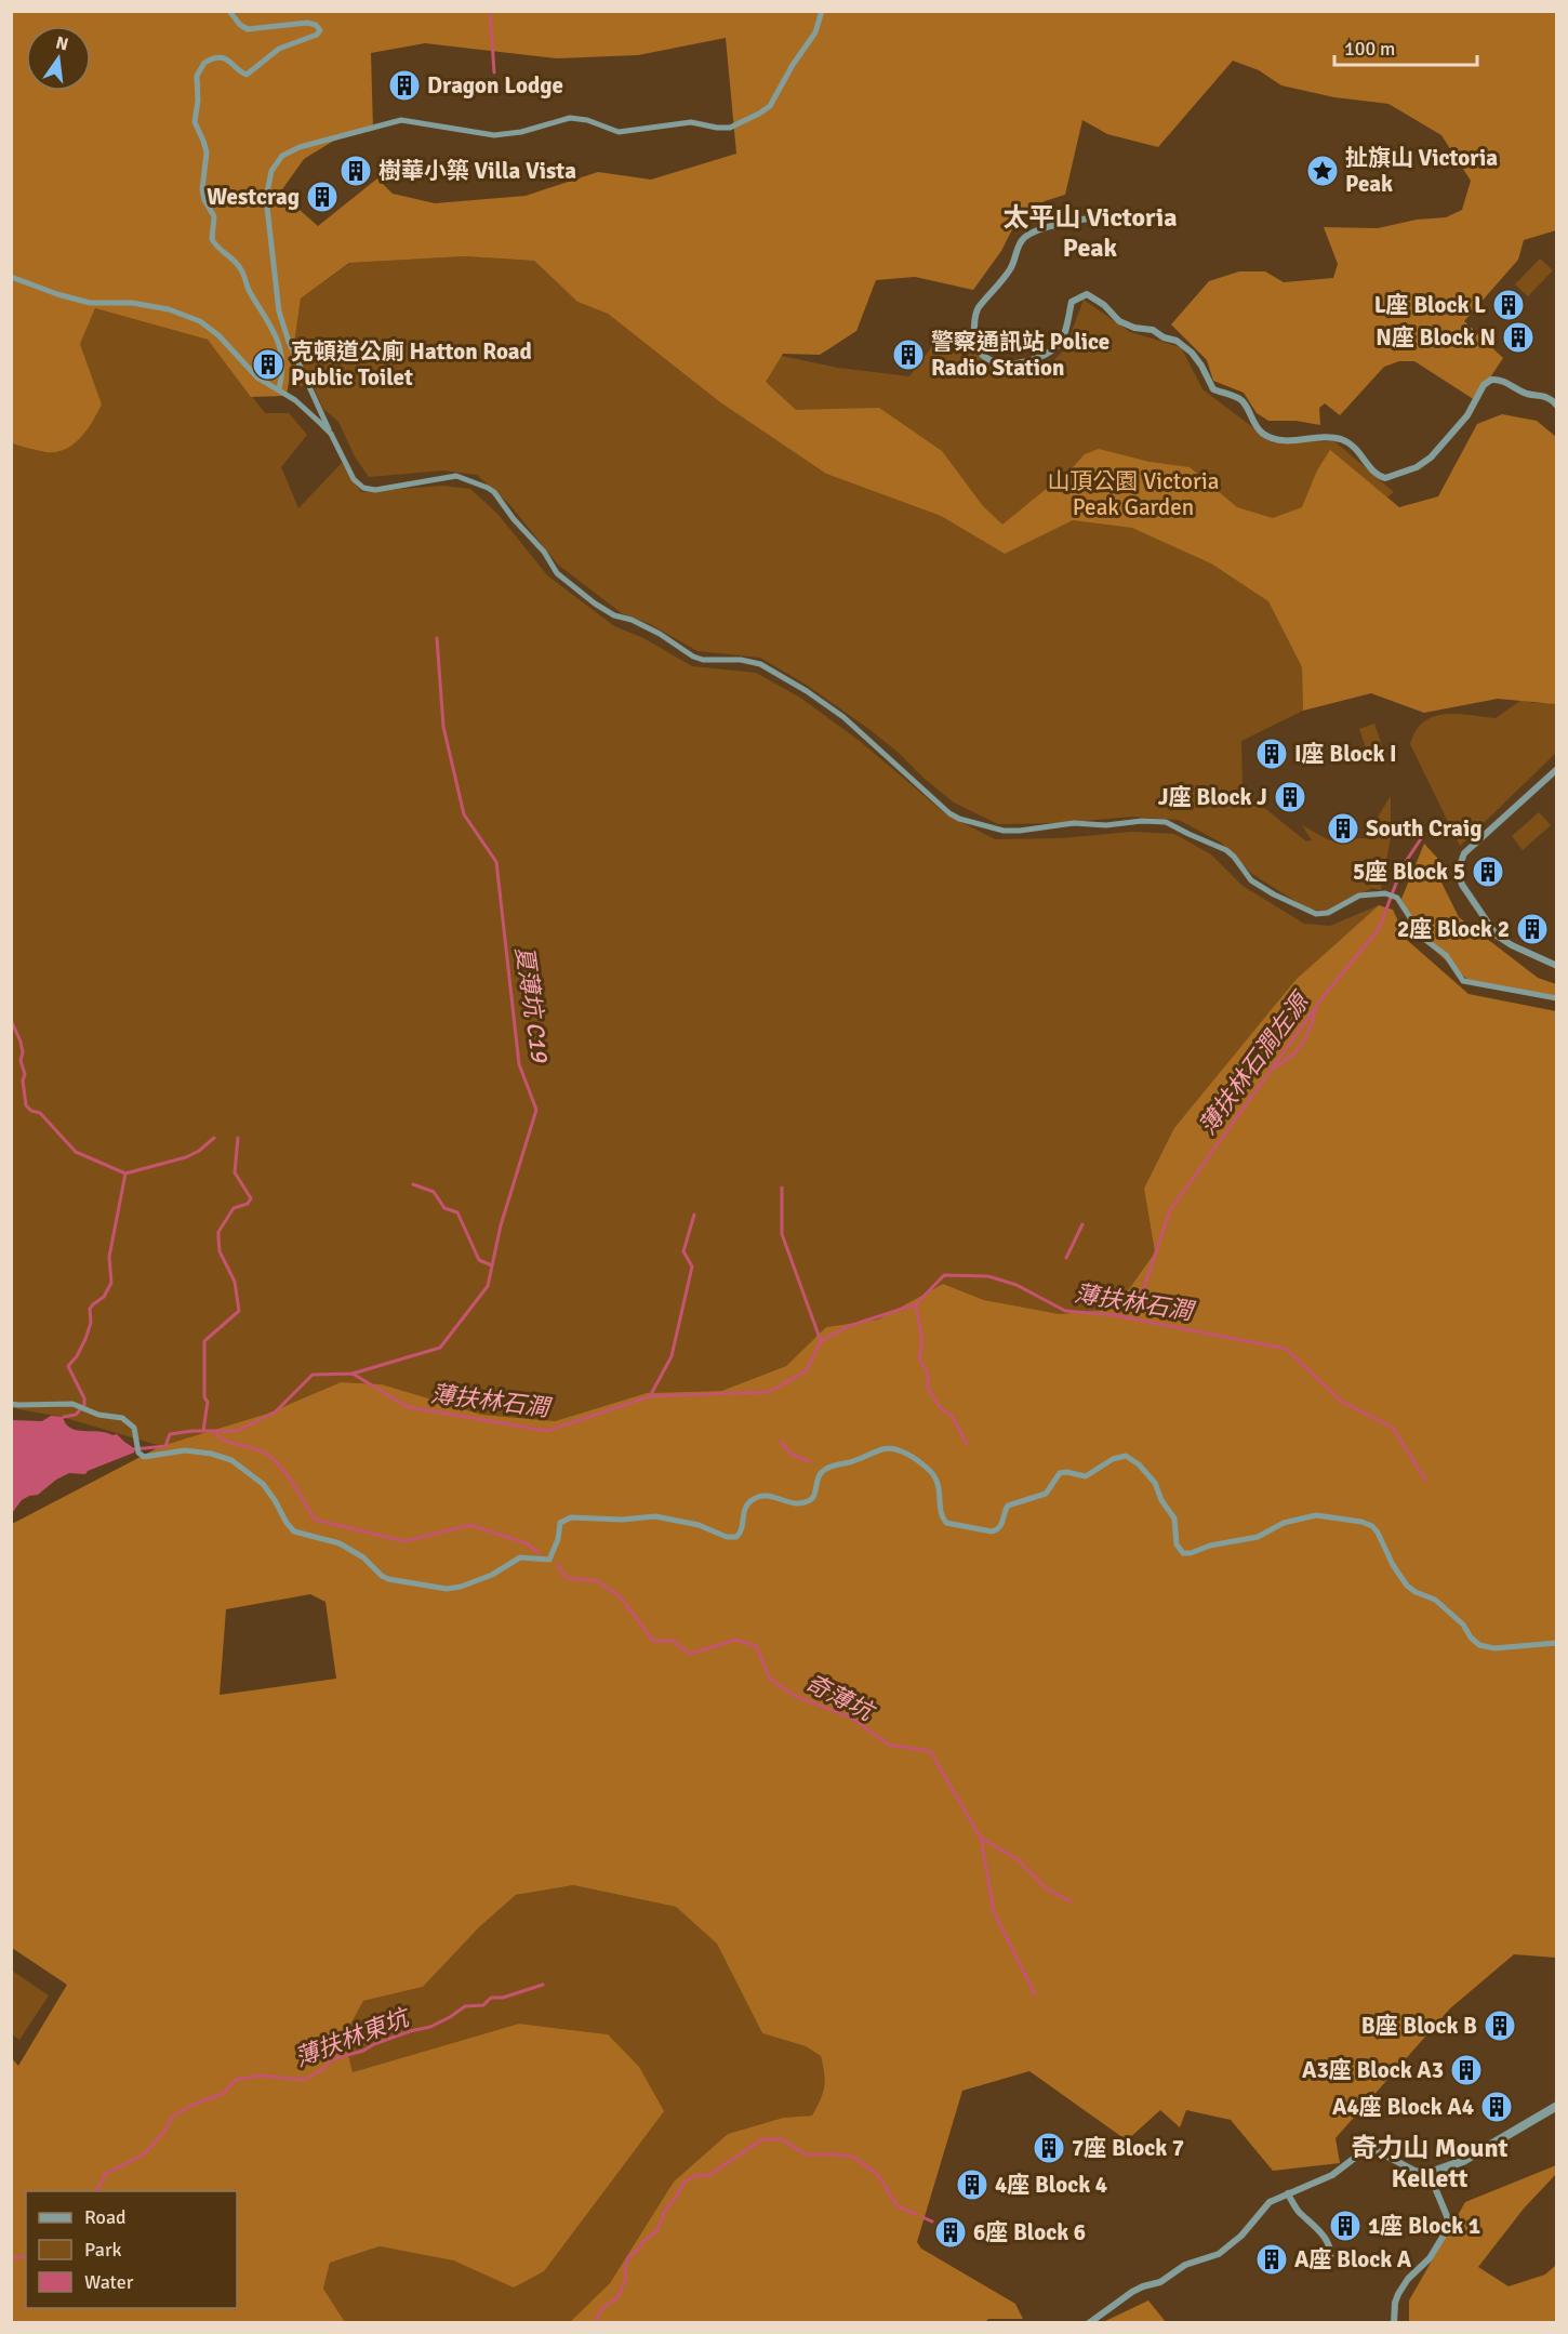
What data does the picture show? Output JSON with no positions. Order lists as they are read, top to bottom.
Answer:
{
  "districts": ["太平山 Victoria Peak", "奇力山 Mount Kellett"],
  "water": [
    "夏薄坑 C19",
    "薄扶林石澗左源",
    "薄扶林石澗",
    "奇薄坑",
    "薄扶林東坑"
  ],
  "parks": ["山頂公園 Victoria Peak Garden"],
  "places": {
    "building": [
      "Dragon Lodge",
      "樹華小築 Villa Vista",
      "Westcrag",
      "L座 Block L",
      "N座 Block N",
      "警察通訊站 Police Radio Station",
      "克頓道公廁 Hatton Road Public Toilet",
      "I座 Block I",
      "J座 Block J",
      "South Craig",
      "5座 Block 5",
      "2座 Block 2",
      "B座 Block B",
      "A3座 Block A3",
      "A4座 Block A4",
      "7座 Block 7",
      "4座 Block 4",
      "1座 Block 1",
      "6座 Block 6",
      "A座 Block A"
    ],
    "place": ["扯旗山 Victoria Peak"]
  },
  "legend": ["Road", "Park", "Water"],
  "scale_bar": "100 m",
  "north": "top"
}
